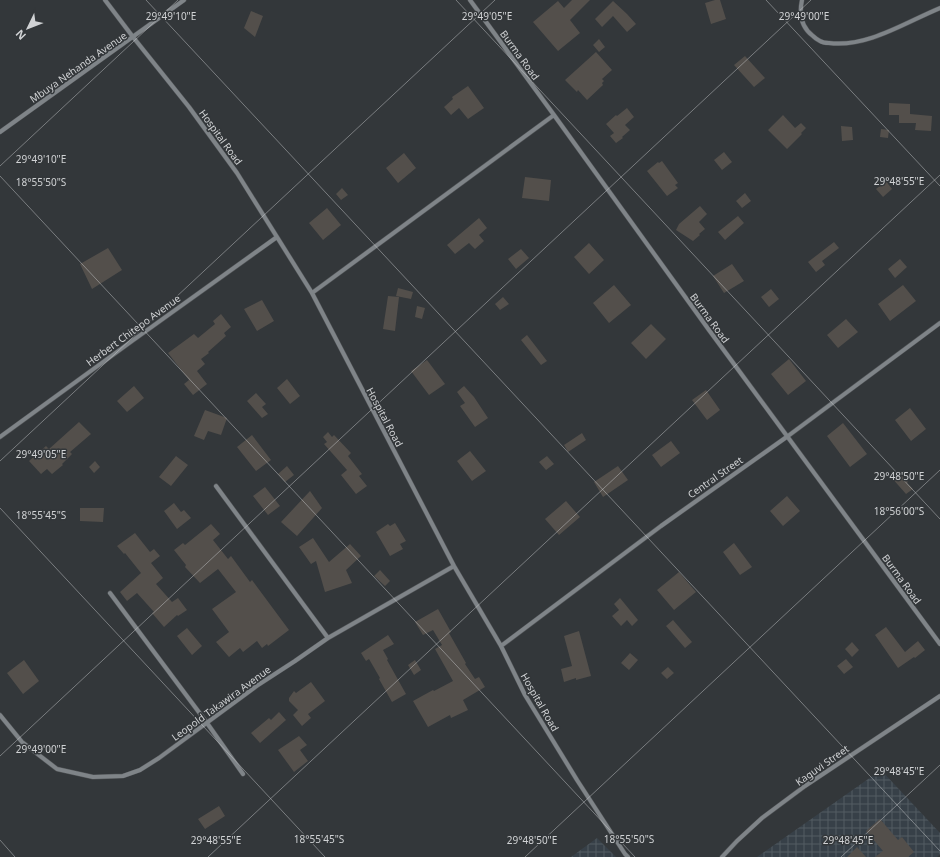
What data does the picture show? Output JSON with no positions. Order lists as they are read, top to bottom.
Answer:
{
  "streets": {
    "street": [
      "Burma Road",
      "Mbuya Nehanda Avenue",
      "Hospital Road",
      "Herbert Chitepo Avenue",
      "Central Street",
      "Leopold Takawira Avenue",
      "Kaguvi Street"
    ]
  },
  "crossings": [
    ["Burma Road", "Central Street"],
    ["Mbuya Nehanda Avenue", "Hospital Road"],
    ["Hospital Road", "Herbert Chitepo Avenue"],
    ["Hospital Road", "Central Street"],
    ["Hospital Road", "Leopold Takawira Avenue"]
  ],
  "north": "bottom left",
  "coordinates": [
    "29°49'10\"E",
    "29°49'05\"E",
    "29°49'00\"E",
    "29°48'55\"E",
    "18°55'50\"S",
    "29°48'50\"E",
    "18°56'00\"S",
    "18°55'45\"S",
    "29°48'45\"E"
  ]
}
